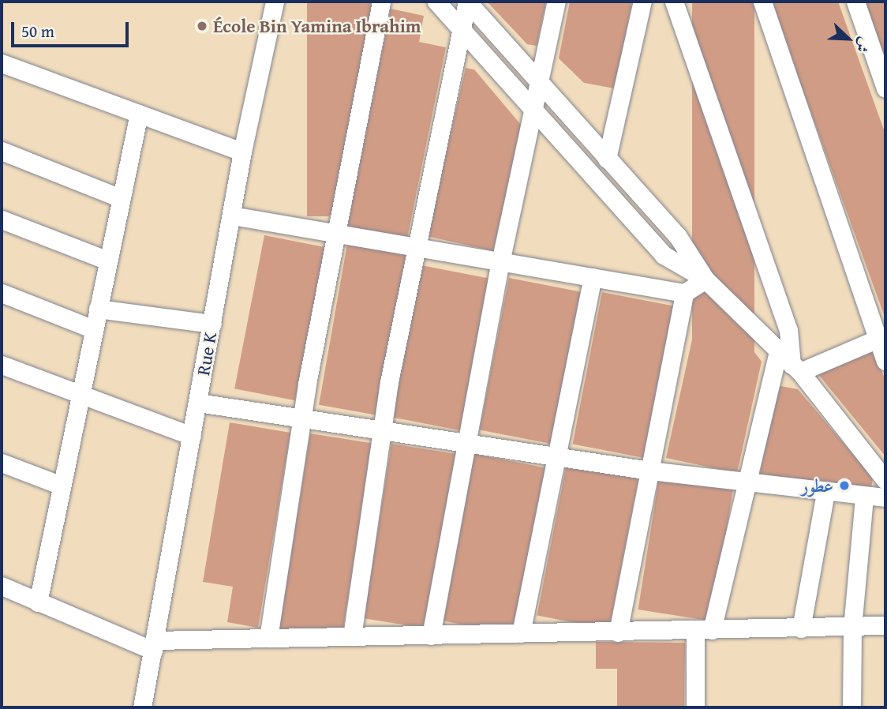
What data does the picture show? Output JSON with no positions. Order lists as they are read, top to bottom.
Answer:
{
  "streets": {
    "street": ["Rue K"]
  },
  "places": ["École Bin Yamina Ibrahim", "عطور"],
  "scale_bar": "50 m",
  "north": "bottom right"
}
